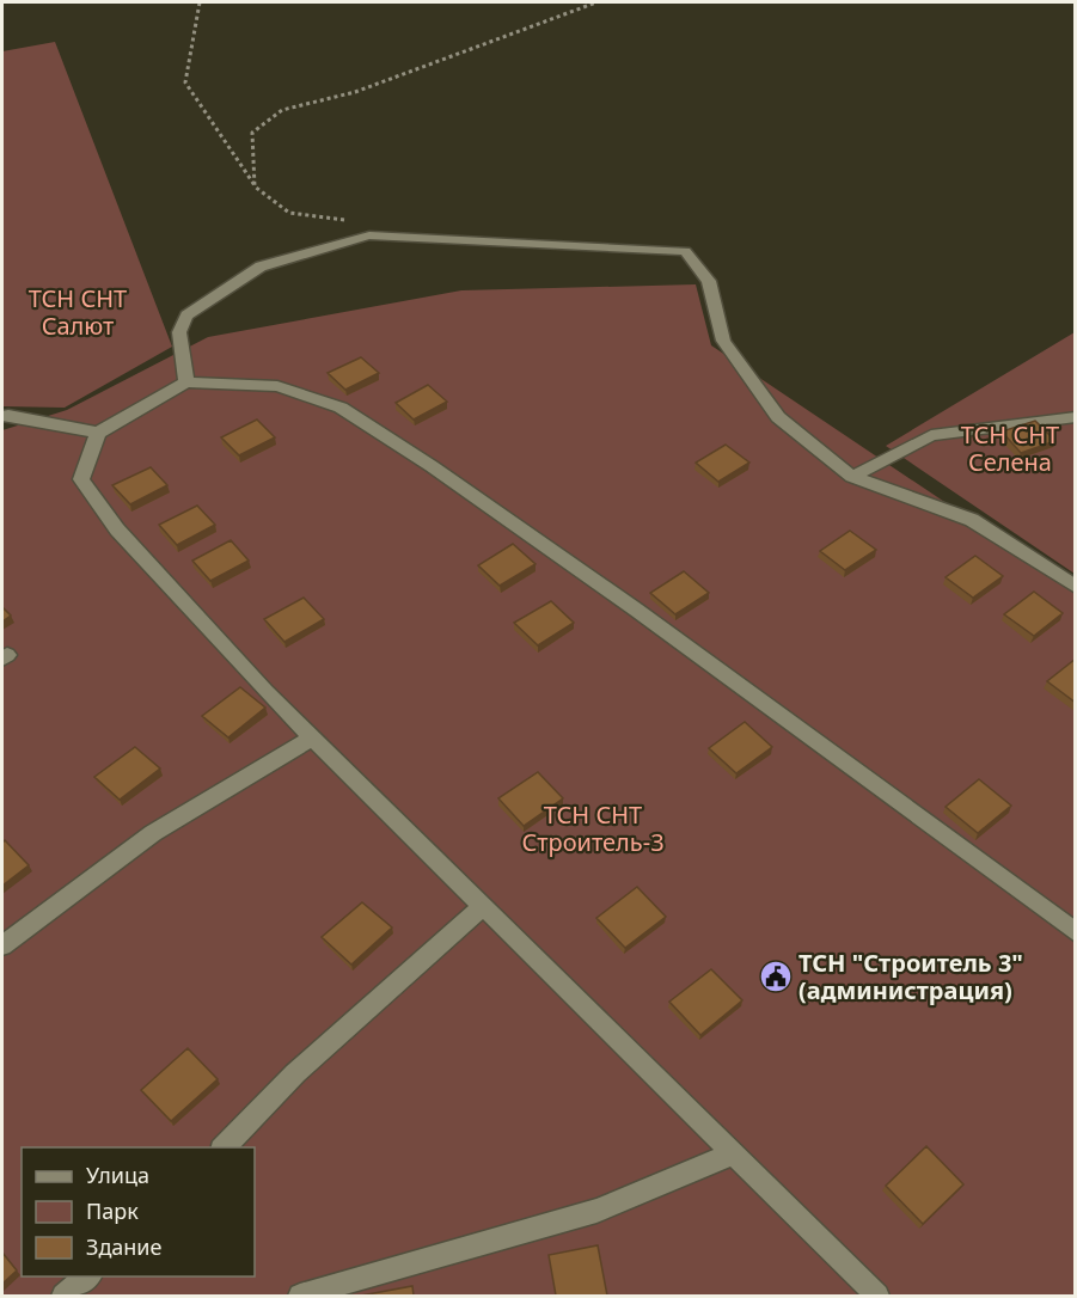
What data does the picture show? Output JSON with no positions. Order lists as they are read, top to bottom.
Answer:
{
  "parks": ["ТСН СНТ Салют", "ТСН СНТ Селена", "ТСН СНТ Строитель-3"],
  "places": {
    "public building": ["ТСН \"Строитель 3\" (администрация)"]
  },
  "legend": ["Улица", "Парк", "Здание"]
}
